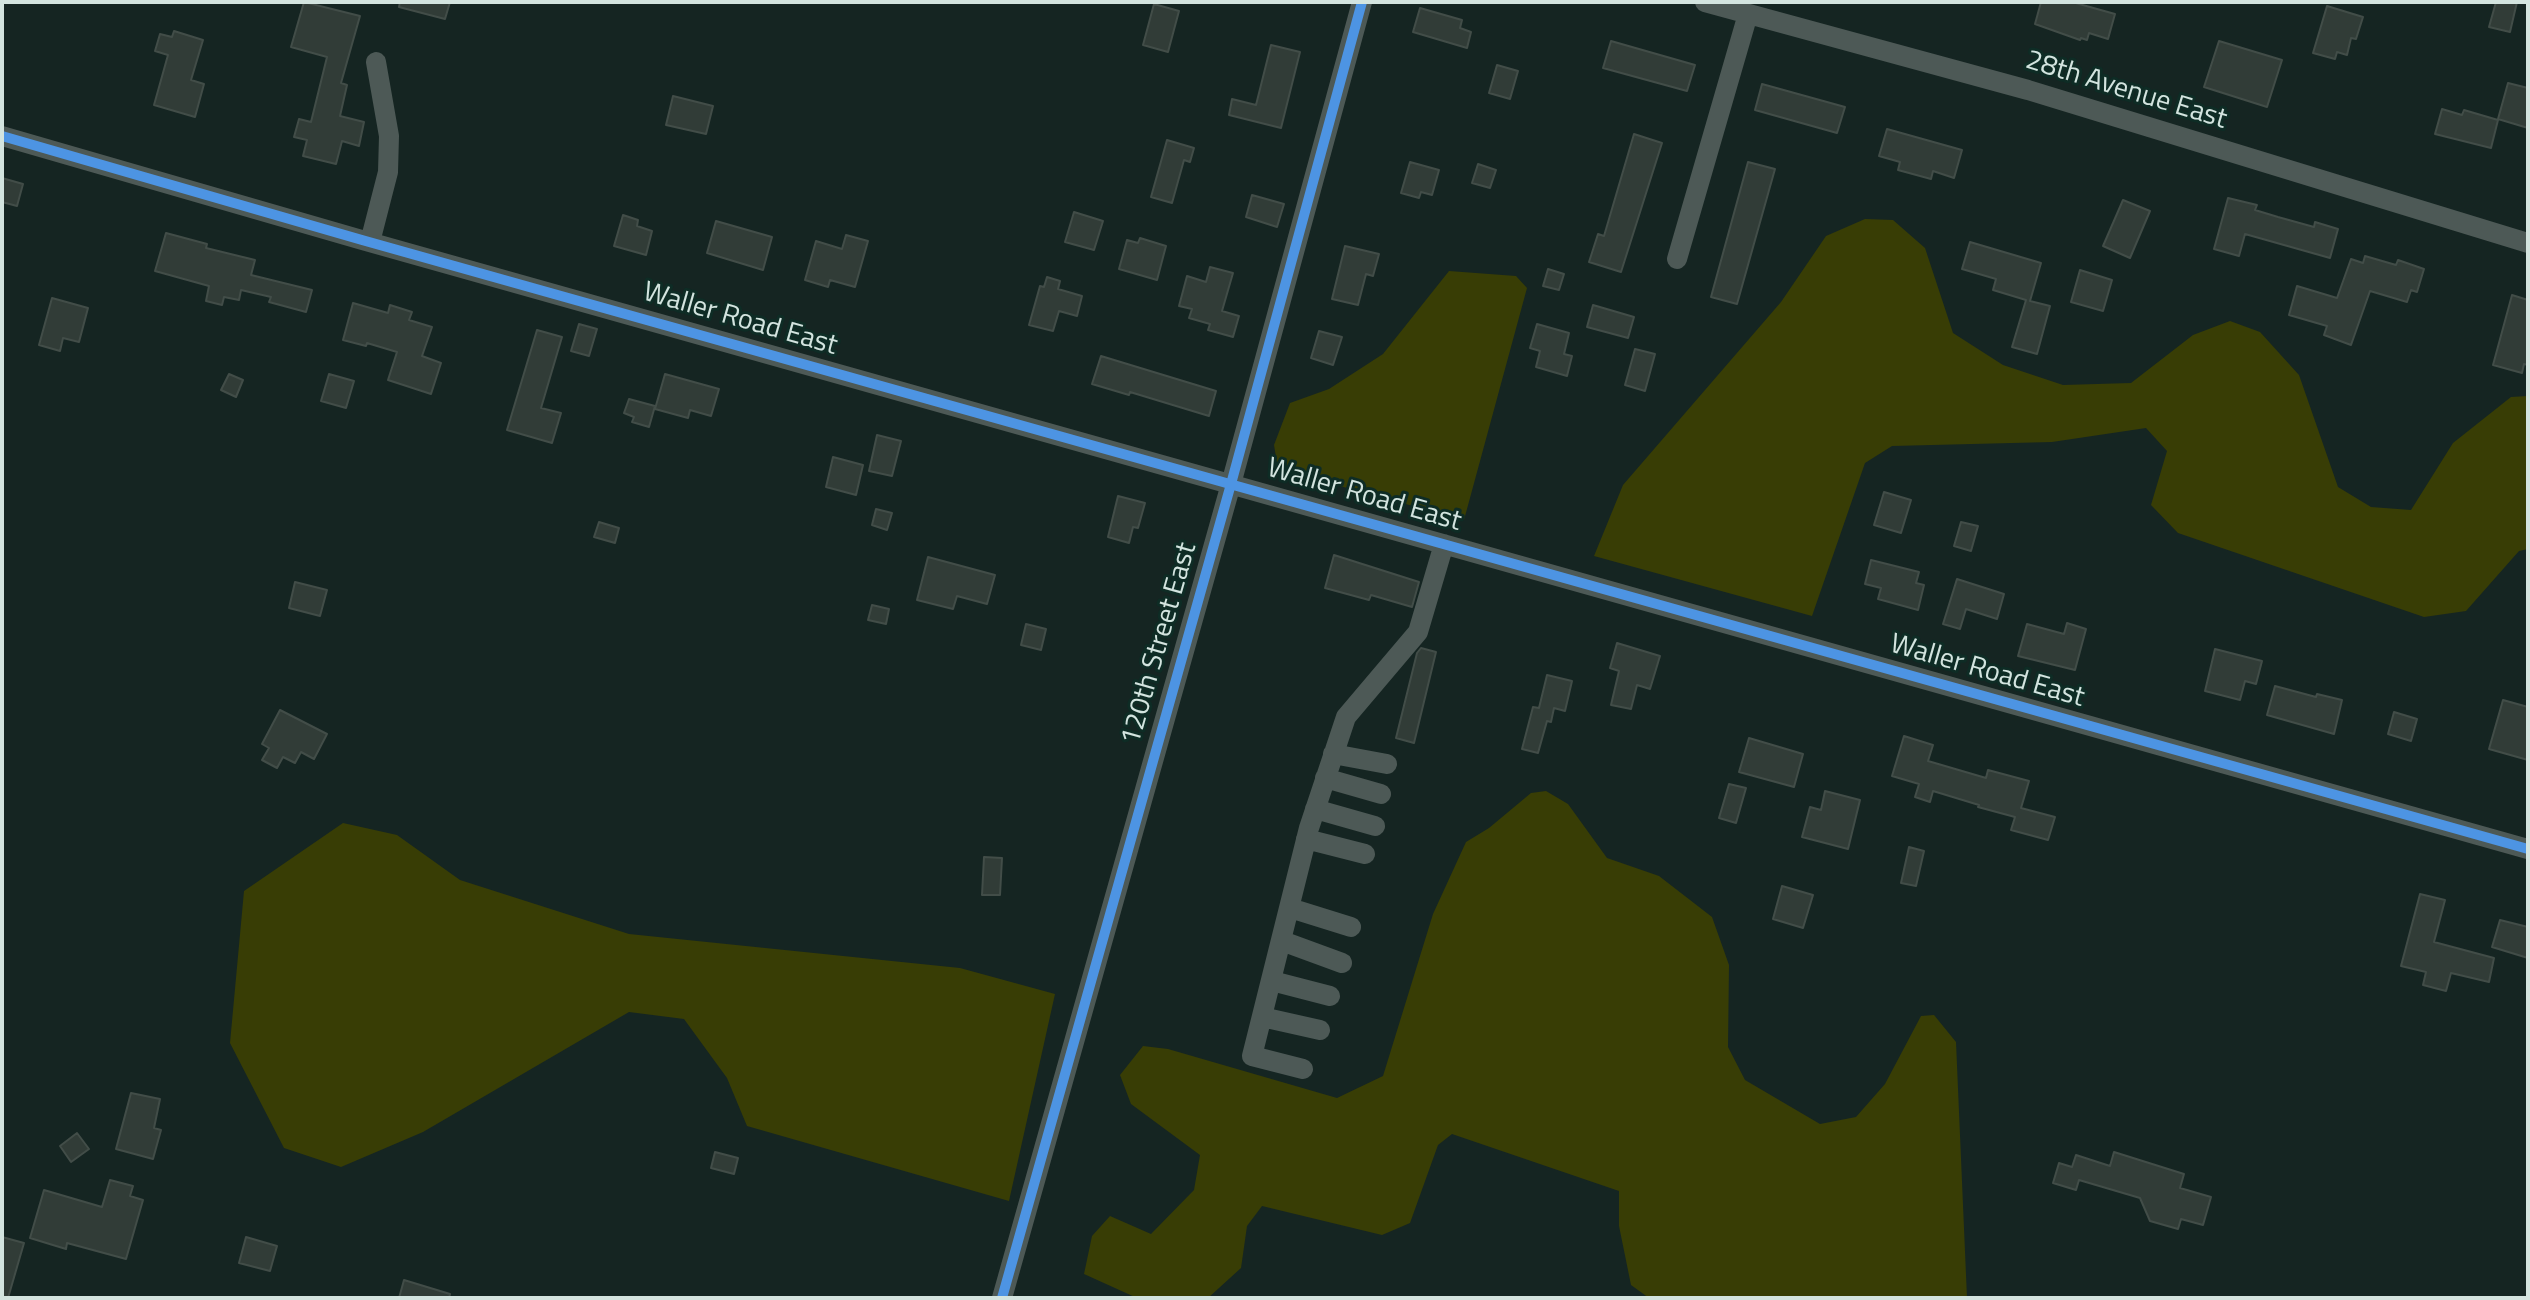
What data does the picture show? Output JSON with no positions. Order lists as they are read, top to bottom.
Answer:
{
  "streets": {
    "street": ["28th Avenue East", "Waller Road East", "120th Street East"]
  },
  "crossings": [
    ["Waller Road East", "120th Street East"]
  ]
}
